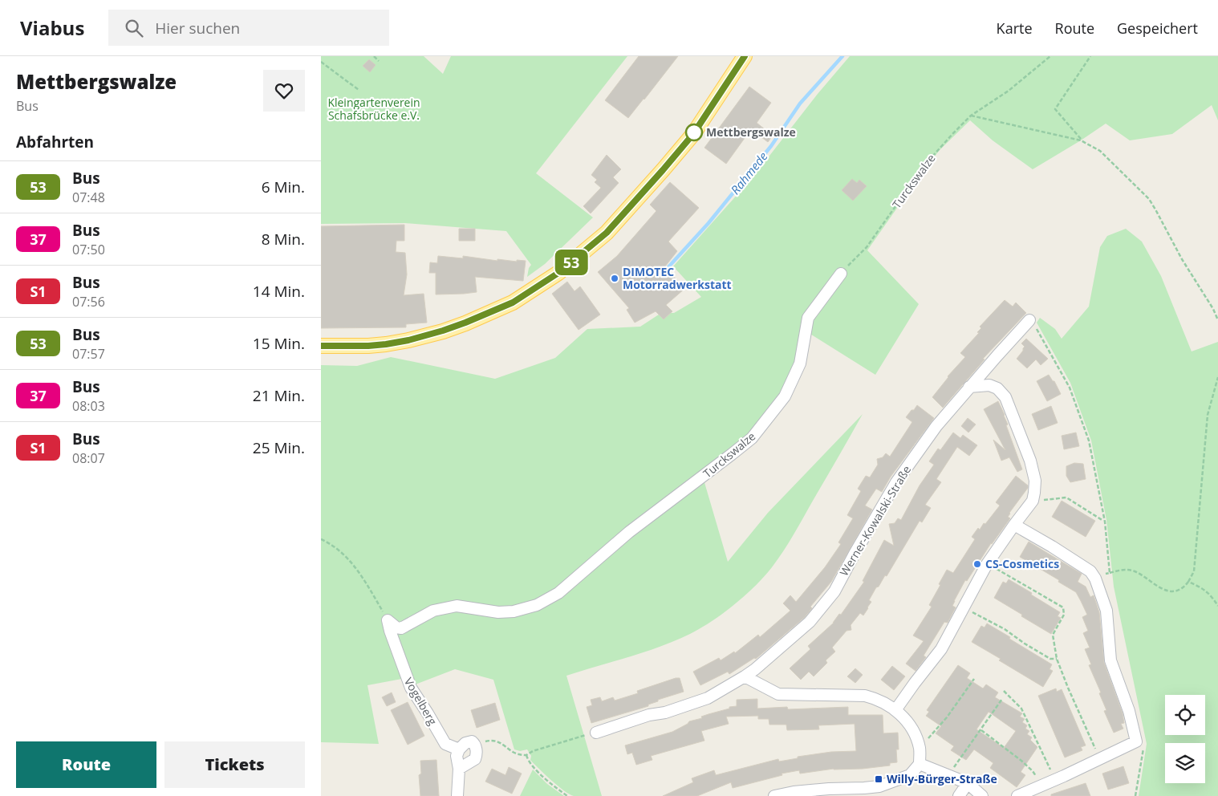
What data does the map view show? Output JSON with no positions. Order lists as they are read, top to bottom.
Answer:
{
  "streets": {
    "street": ["Turckswalze", "Werner-Kowalski-Straße", "Vogelberg"]
  },
  "crossings": [
    ["Turckswalze", "Vogelberg"]
  ],
  "water": ["Rahmede"],
  "parks": ["Kleingartenverein Schafsbrücke e.V."],
  "places": {
    "other": ["Mettbergswalze", "DIMOTEC Motorradwerkstatt", "CS-Cosmetics"],
    "transit": ["Willy-Bürger-Straße"]
  },
  "lines": ["bus line 53"],
  "page": {
    "header": "Viabus",
    "search": "Hier suchen",
    "nav": ["Karte", "Route", "Gespeichert"],
    "heading": [
      ["Mettbergswalze", "Bus"],
      "Abfahrten"
    ],
    "on_map": "53",
    "list": [
      {
        "mark": "53",
        "name": "Bus",
        "note": "07:48",
        "value": "6 Min."
      },
      {
        "mark": "37",
        "name": "Bus",
        "note": "07:50",
        "value": "8 Min."
      },
      {
        "mark": "S1",
        "name": "Bus",
        "note": "07:56",
        "value": "14 Min."
      },
      {
        "mark": "53",
        "name": "Bus",
        "note": "07:57",
        "value": "15 Min."
      },
      {
        "mark": "37",
        "name": "Bus",
        "note": "08:03",
        "value": "21 Min."
      },
      {
        "mark": "S1",
        "name": "Bus",
        "note": "08:07",
        "value": "25 Min."
      }
    ],
    "buttons": ["Route", "Tickets"]
  }
}
